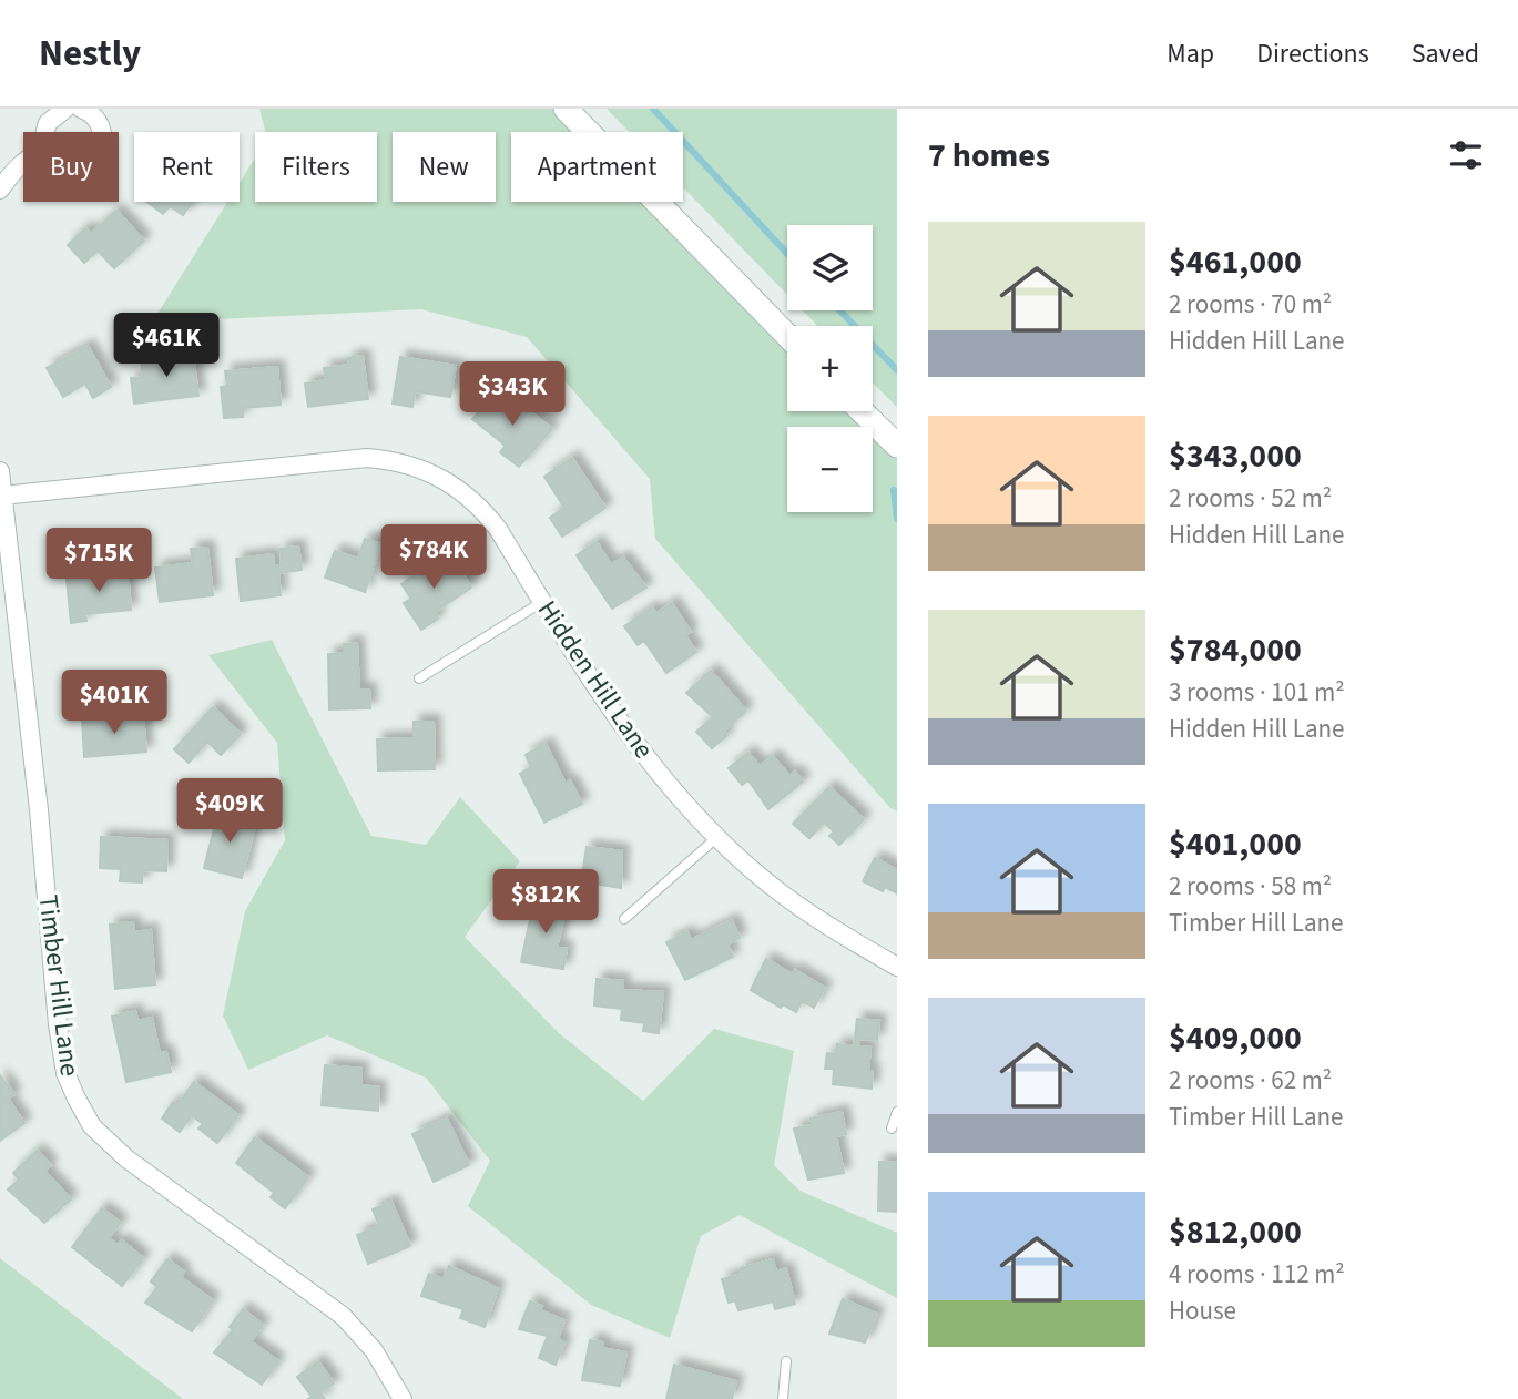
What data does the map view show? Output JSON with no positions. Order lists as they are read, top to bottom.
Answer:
{
  "streets": {
    "street": ["Hidden Hill Lane", "Timber Hill Lane"]
  },
  "crossings": [
    ["Hidden Hill Lane", "Timber Hill Lane"]
  ],
  "page": {
    "header": "Nestly",
    "nav": ["Map", "Directions", "Saved"],
    "heading": "7 homes",
    "chip": [
      "Buy",
      "Rent",
      "Filters",
      "New",
      "Apartment"
    ],
    "list": [
      {
        "name": "$461,000",
        "note": "2 rooms · 70 m² · Hidden Hill Lane"
      },
      {
        "name": "$343,000",
        "note": "2 rooms · 52 m² · Hidden Hill Lane"
      },
      {
        "name": "$784,000",
        "note": "3 rooms · 101 m² · Hidden Hill Lane"
      },
      {
        "name": "$401,000",
        "note": "2 rooms · 58 m² · Timber Hill Lane"
      },
      {
        "name": "$409,000",
        "note": "2 rooms · 62 m² · Timber Hill Lane"
      },
      {
        "name": "$812,000",
        "note": "4 rooms · 112 m² · House"
      }
    ],
    "map_buttons": ["+", "−"],
    "price": [
      "$461K",
      "$343K",
      "$784K",
      "$715K",
      "$401K",
      "$409K",
      "$812K"
    ]
  }
}
